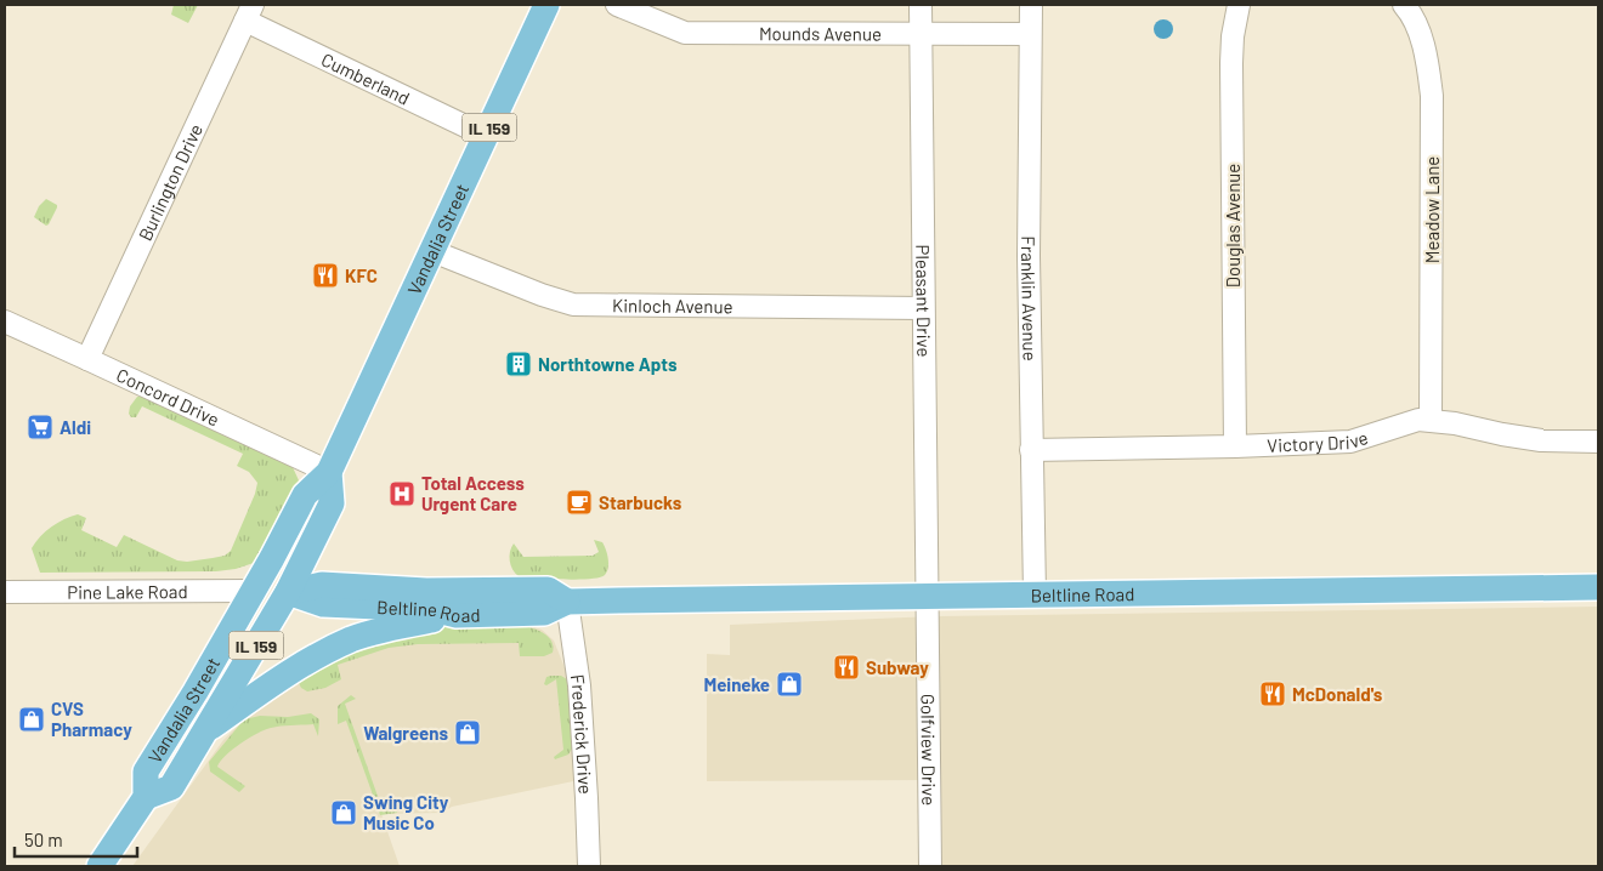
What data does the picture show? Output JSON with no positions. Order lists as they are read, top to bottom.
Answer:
{
  "streets": {
    "main road": ["IL 159", "Vandalia Street", "Beltline Road"],
    "street": [
      "Mounds Avenue",
      "Cumberland",
      "Burlington Drive",
      "Meadow Lane",
      "Douglas Avenue",
      "Pleasant Drive",
      "Franklin Avenue",
      "Kinloch Avenue",
      "Concord Drive",
      "Victory Drive",
      "Pine Lake Road",
      "Frederick Drive",
      "Golfview Drive"
    ]
  },
  "crossings": [
    ["Mounds Avenue", "Pleasant Drive"],
    ["Mounds Avenue", "Franklin Avenue"],
    ["Cumberland", "Burlington Drive"],
    ["Cumberland", "Vandalia Street"],
    ["Burlington Drive", "Concord Drive"],
    ["Meadow Lane", "Victory Drive"],
    ["Douglas Avenue", "Victory Drive"],
    ["Vandalia Street", "Kinloch Avenue"],
    ["Vandalia Street", "Concord Drive"],
    ["Vandalia Street", "Pine Lake Road"],
    ["Vandalia Street", "Beltline Road"],
    ["Pleasant Drive", "Kinloch Avenue"],
    ["Pleasant Drive", "Beltline Road"],
    ["Pleasant Drive", "Golfview Drive"],
    ["Franklin Avenue", "Victory Drive"],
    ["Franklin Avenue", "Beltline Road"],
    ["Pine Lake Road", "Beltline Road"],
    ["Beltline Road", "Frederick Drive"],
    ["Beltline Road", "Golfview Drive"]
  ],
  "places": {
    "restaurant": ["KFC", "Subway", "McDonald's"],
    "building": ["Northtowne Apts"],
    "supermarket": ["Aldi"],
    "hospital": ["Total Access Urgent Care"],
    "cafe": ["Starbucks"],
    "shop": [
      "Meineke",
      "CVS Pharmacy",
      "Walgreens",
      "Swing City Music Co"
    ]
  },
  "scale_bar": "50 m"
}
